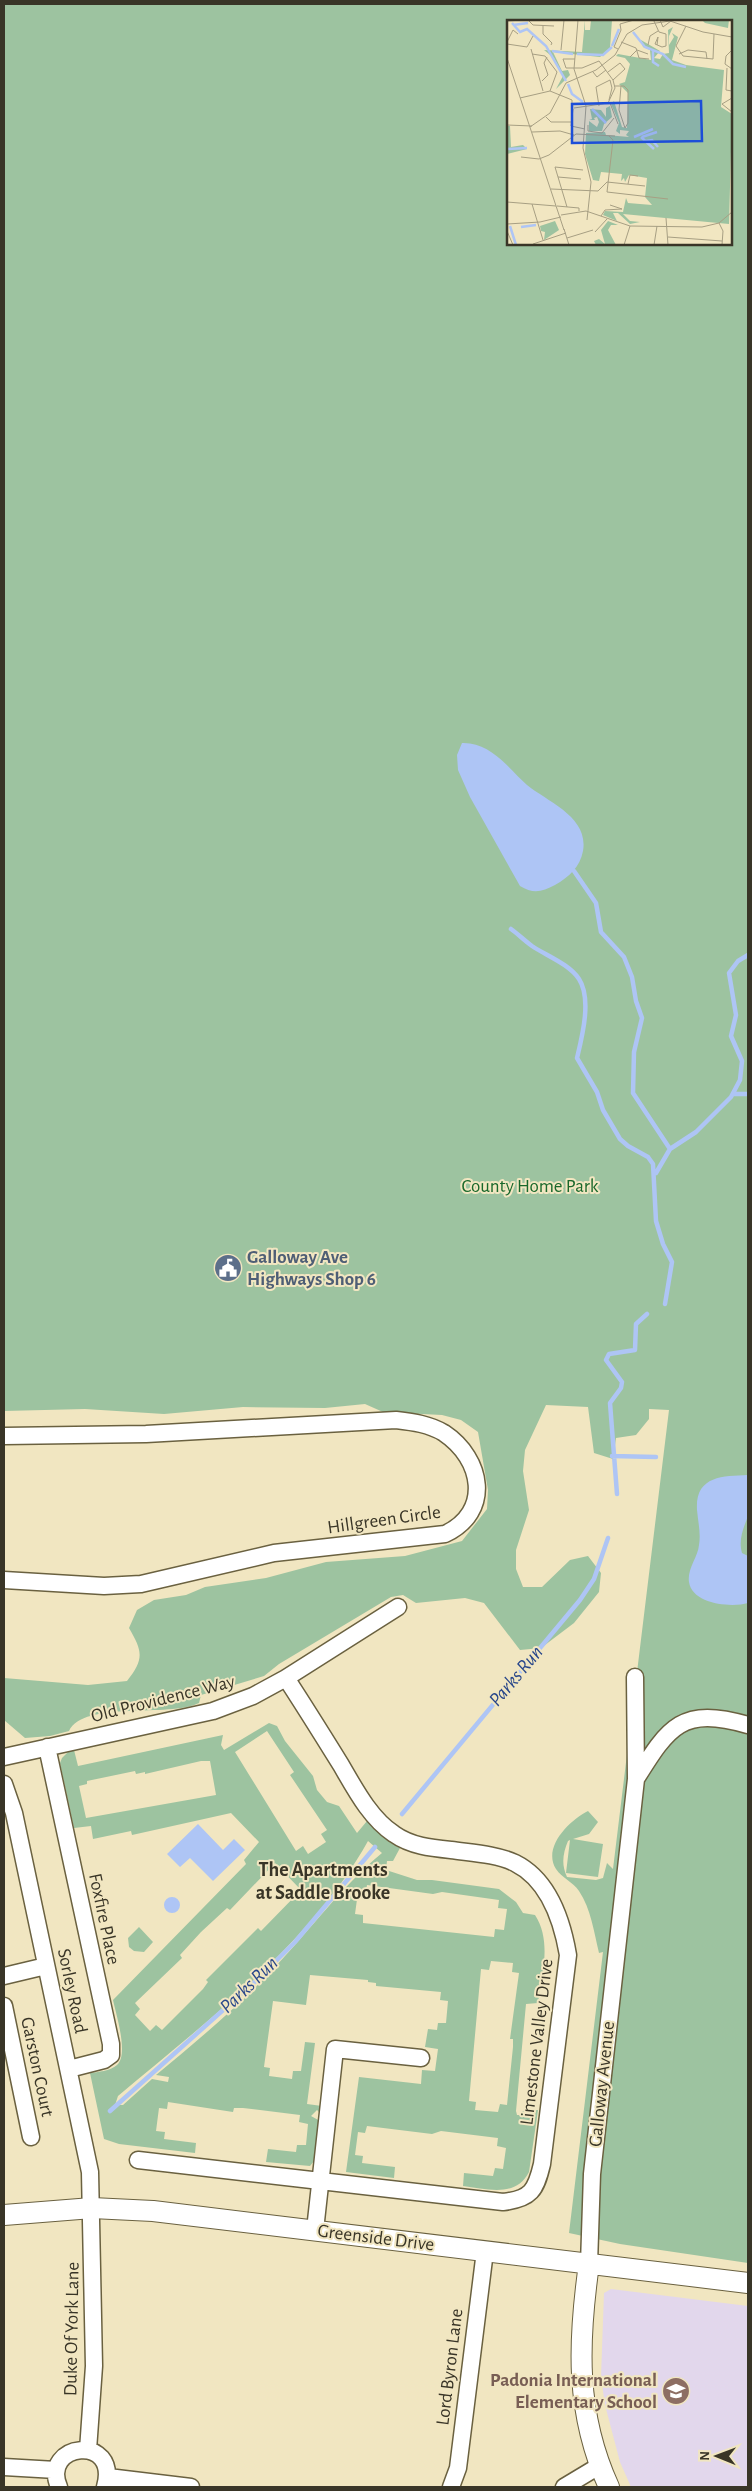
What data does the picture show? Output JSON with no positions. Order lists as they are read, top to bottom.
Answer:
{
  "streets": {
    "street": [
      "Hillgreen Circle",
      "Old Providence Way",
      "Foxfire Place",
      "Sorley Road",
      "Limestone Valley Drive",
      "Garston Court",
      "Galloway Avenue",
      "Greenside Drive",
      "Duke Of York Lane",
      "Lord Byron Lane"
    ]
  },
  "crossings": [
    ["Old Providence Way", "Foxfire Place"],
    ["Old Providence Way", "Limestone Valley Drive"],
    ["Foxfire Place", "Sorley Road"],
    ["Sorley Road", "Greenside Drive"],
    ["Sorley Road", "Duke Of York Lane"],
    ["Galloway Avenue", "Greenside Drive"],
    ["Greenside Drive", "Duke Of York Lane"],
    ["Greenside Drive", "Lord Byron Lane"]
  ],
  "districts": ["The Apartments at Saddle Brooke"],
  "water": ["Parks Run"],
  "parks": ["County Home Park"],
  "places": {
    "public building": ["Galloway Ave Highways Shop 6"],
    "school or university": ["Padonia International Elementary School"]
  },
  "north": "left"
}
